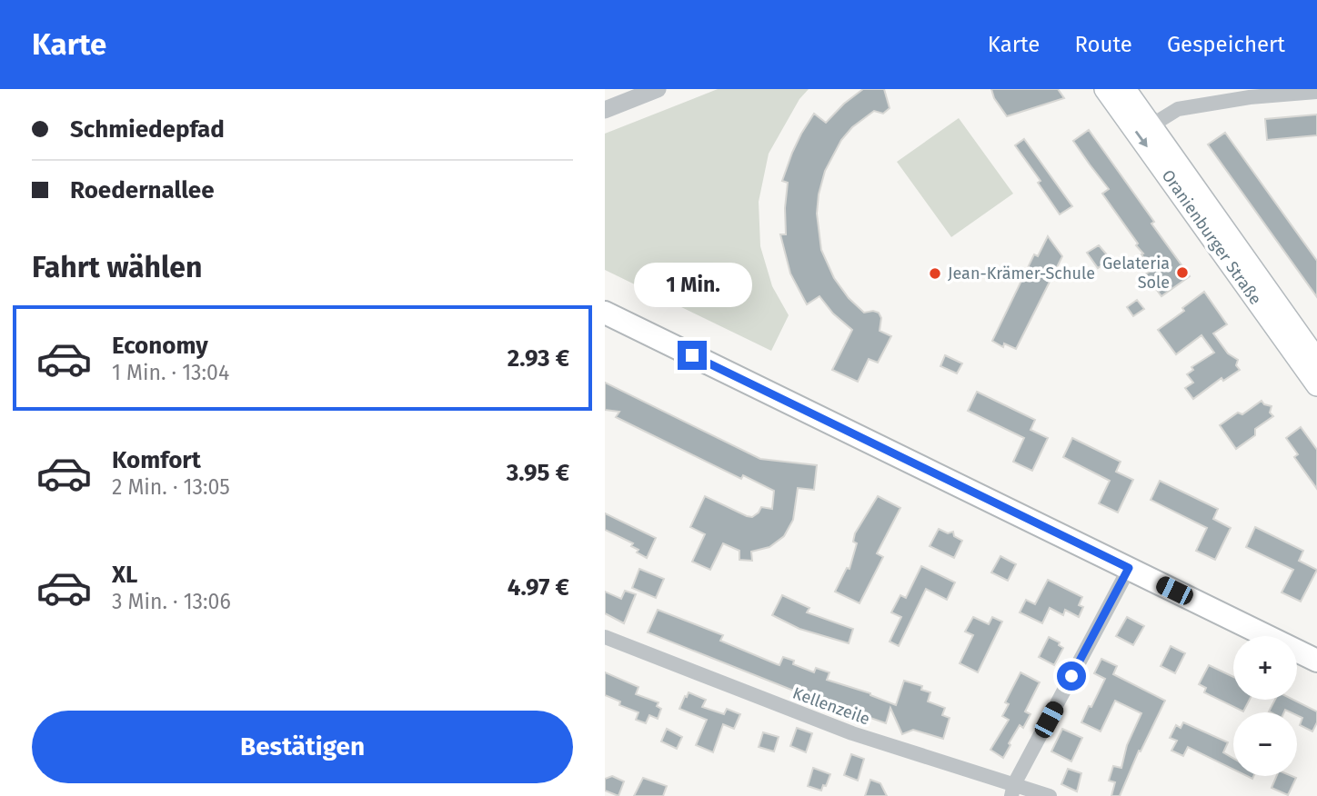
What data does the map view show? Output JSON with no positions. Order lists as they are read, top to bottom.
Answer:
{
  "streets": {
    "main road": ["Oranienburger Straße"],
    "street": ["Kellenzeile"]
  },
  "places": ["Gelateria Sole", "Jean-Krämer-Schule"],
  "page": {
    "header": "Karte",
    "nav": ["Karte", "Route", "Gespeichert"],
    "banner": ["Schmiedepfad", "Roedernallee"],
    "heading": "Fahrt wählen",
    "bubble": "1 Min.",
    "list": [
      {
        "name": "Economy",
        "note": "1 Min. · 13:04",
        "value": "2.93 €"
      },
      {
        "name": "Komfort",
        "note": "2 Min. · 13:05",
        "value": "3.95 €"
      },
      {
        "name": "XL",
        "note": "3 Min. · 13:06",
        "value": "4.97 €"
      }
    ],
    "map_buttons": ["+", "−"],
    "buttons": "Bestätigen"
  }
}
